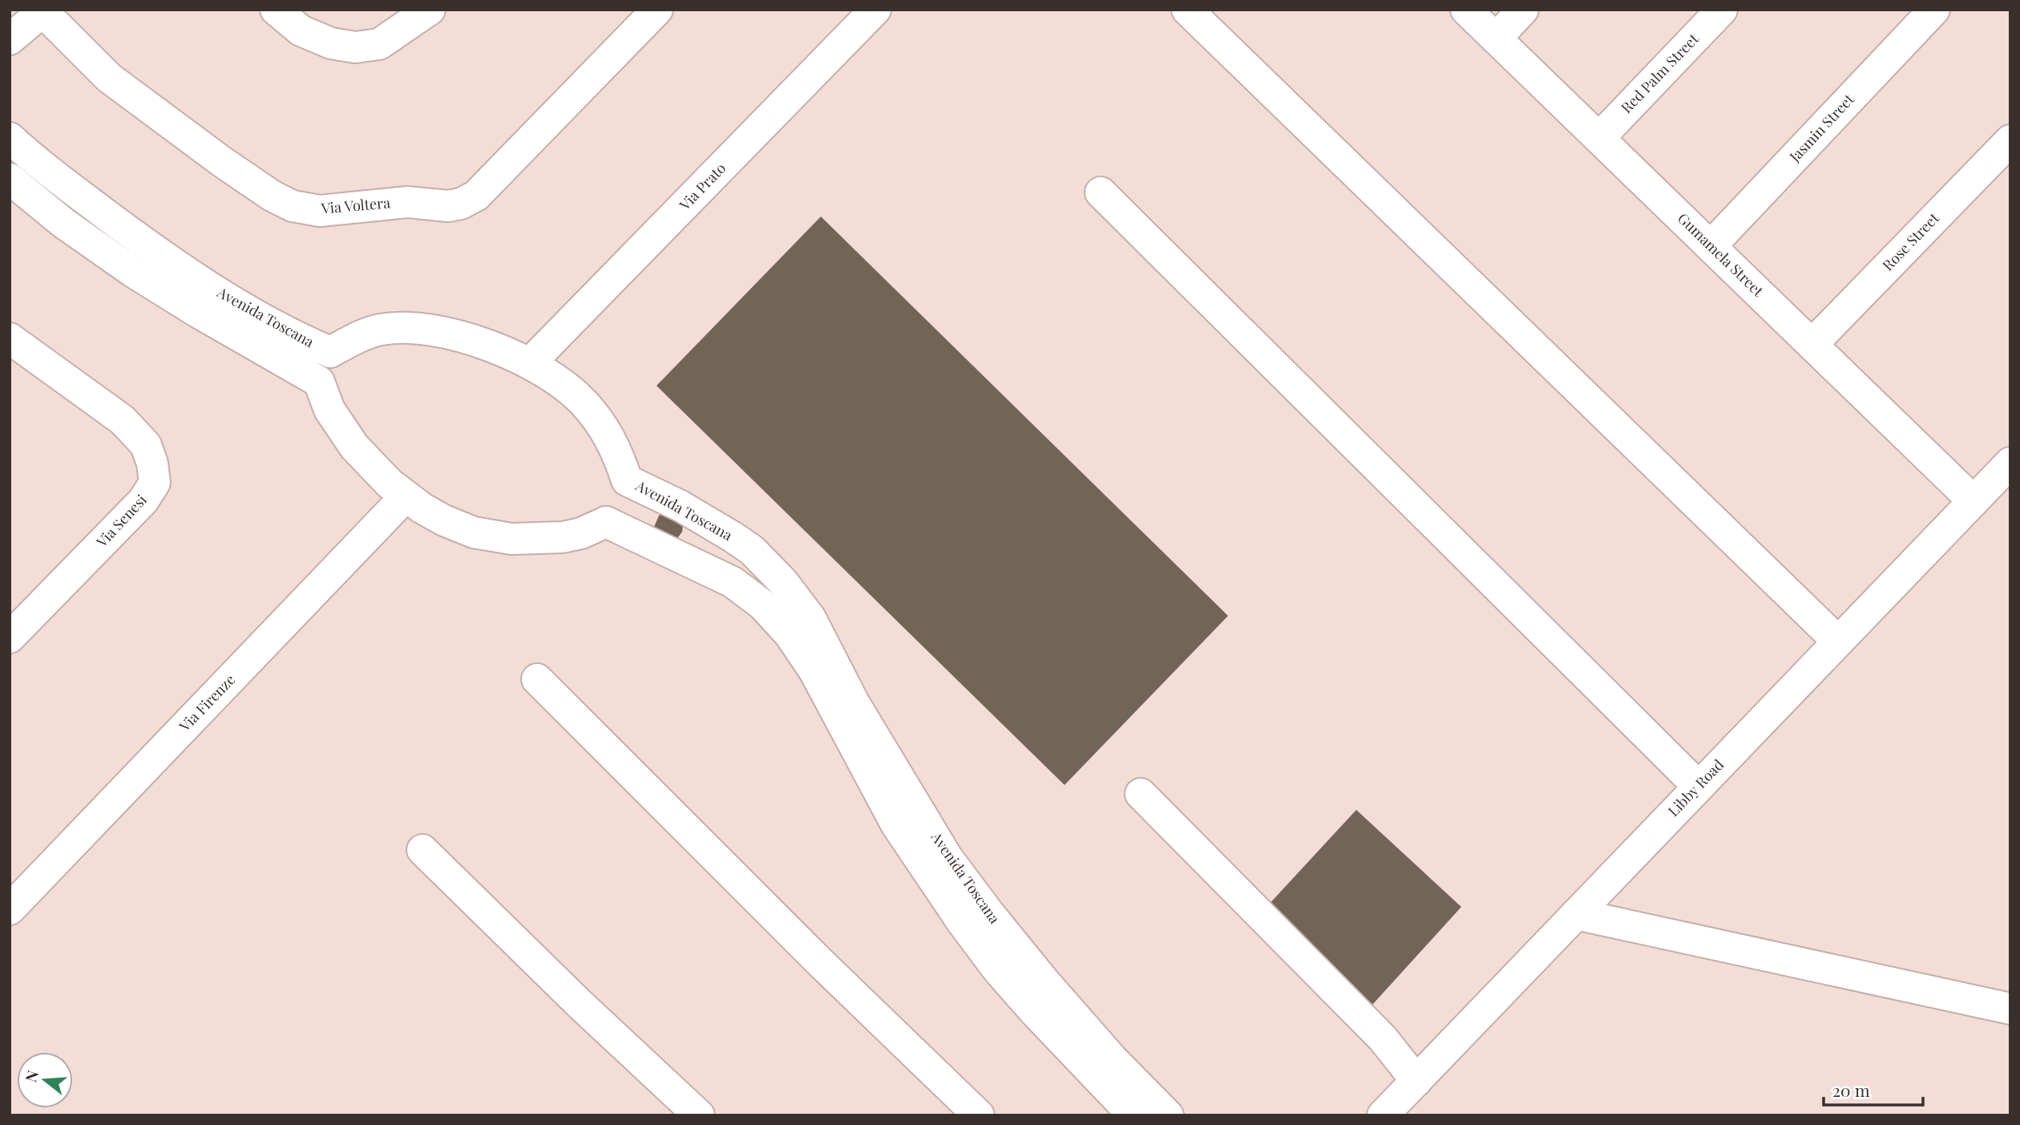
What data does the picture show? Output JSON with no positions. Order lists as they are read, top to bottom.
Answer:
{
  "streets": {
    "street": [
      "Red Palm Street",
      "Jasmin Street",
      "Via Prato",
      "Via Voltera",
      "Rose Street",
      "Gumamela Street",
      "Avenida Toscana",
      "Via Senesi",
      "Via Firenze",
      "Libby Road"
    ]
  },
  "crossings": [
    ["Red Palm Street", "Gumamela Street"],
    ["Jasmin Street", "Gumamela Street"],
    ["Via Prato", "Avenida Toscana"],
    ["Rose Street", "Gumamela Street"],
    ["Gumamela Street", "Libby Road"]
  ],
  "scale_bar": "20 m",
  "north": "left"
}
